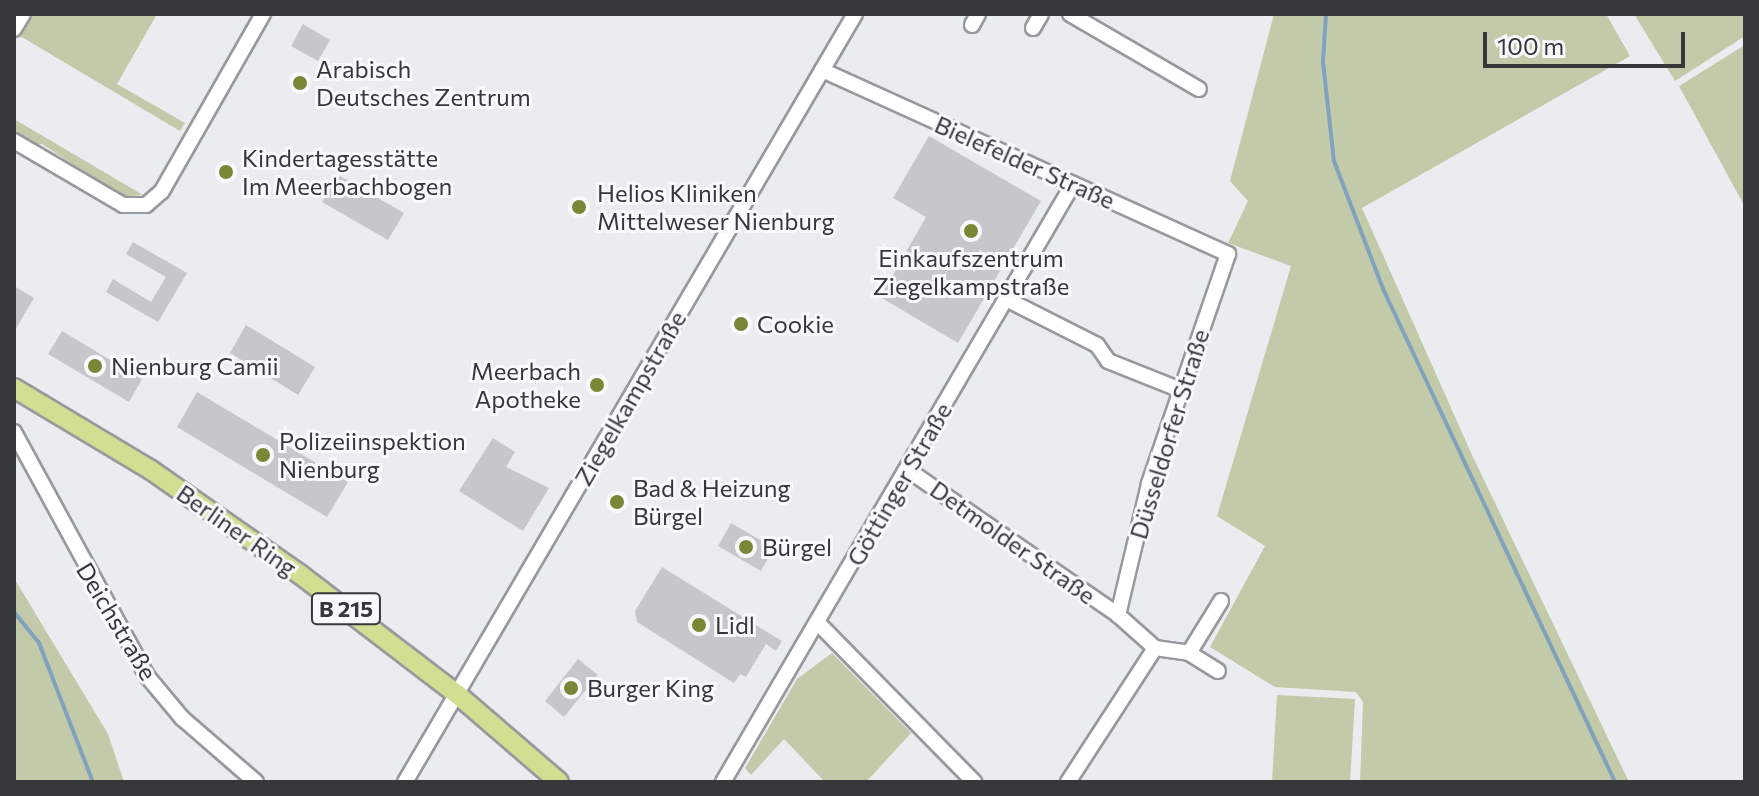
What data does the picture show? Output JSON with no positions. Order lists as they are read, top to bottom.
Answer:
{
  "streets": {
    "main road": ["Berliner Ring", "B 215"],
    "street": [
      "Bielefelder Straße",
      "Ziegelkampstraße",
      "Düsseldorfer Straße",
      "Göttinger Straße",
      "Detmolder Straße",
      "Deichstraße"
    ]
  },
  "crossings": [
    ["Bielefelder Straße", "Ziegelkampstraße"],
    ["Bielefelder Straße", "Düsseldorfer Straße"],
    ["Bielefelder Straße", "Göttinger Straße"],
    ["Ziegelkampstraße", "Berliner Ring"],
    ["Düsseldorfer Straße", "Detmolder Straße"],
    ["Göttinger Straße", "Detmolder Straße"]
  ],
  "places": [
    "Arabisch Deutsches Zentrum",
    "Kindertagesstätte Im Meerbachbogen",
    "Helios Kliniken Mittelweser Nienburg",
    "Einkaufszentrum Ziegelkampstraße",
    "Cookie",
    "Nienburg Camii",
    "Meerbach Apotheke",
    "Polizeiinspektion Nienburg",
    "Bad & Heizung Bürgel",
    "Bürgel",
    "Lidl",
    "Burger King"
  ],
  "scale_bar": "100 m"
}
